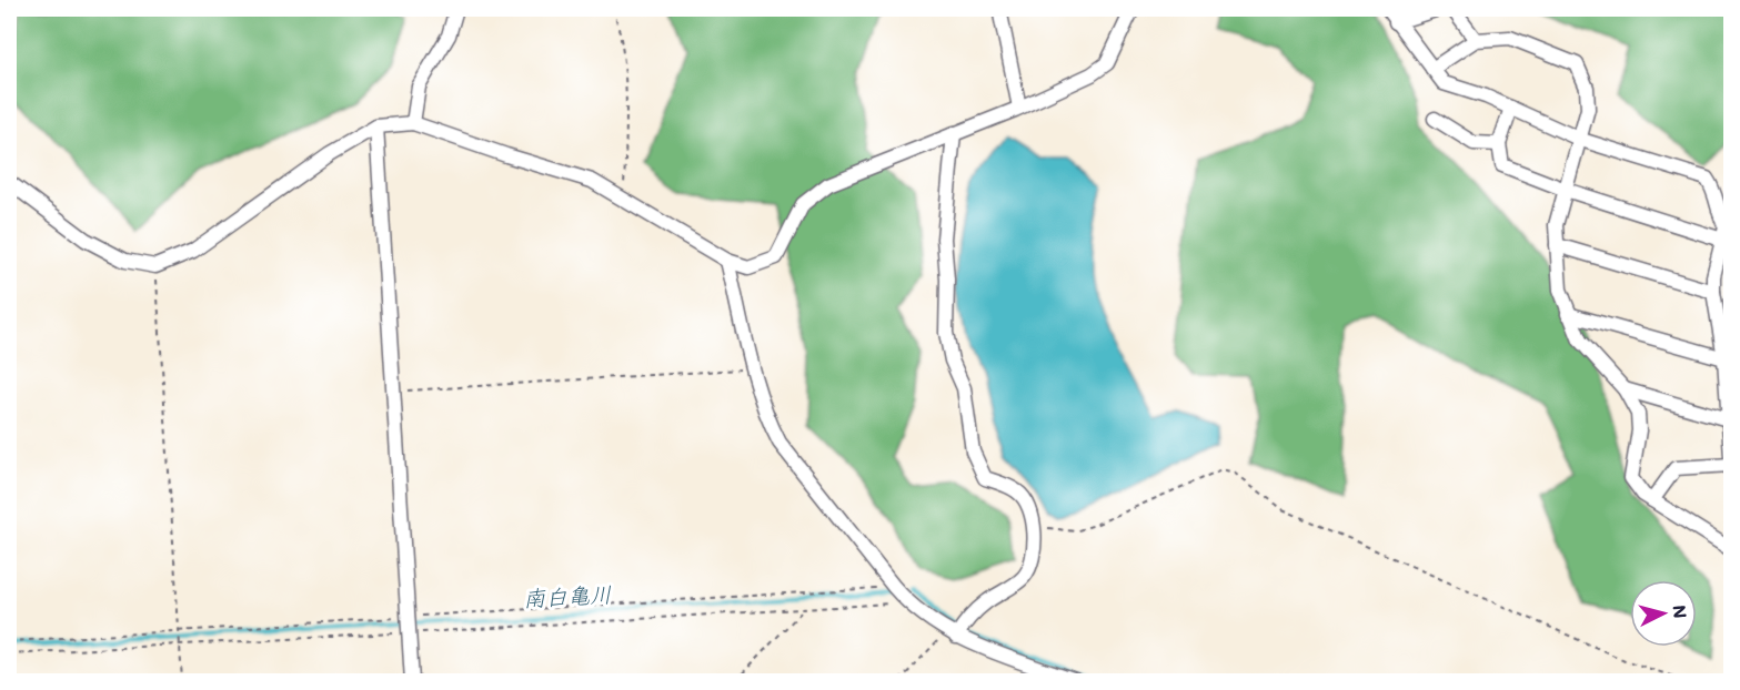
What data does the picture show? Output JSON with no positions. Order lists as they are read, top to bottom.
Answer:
{
  "water": ["南白亀川"],
  "north": "right"
}
